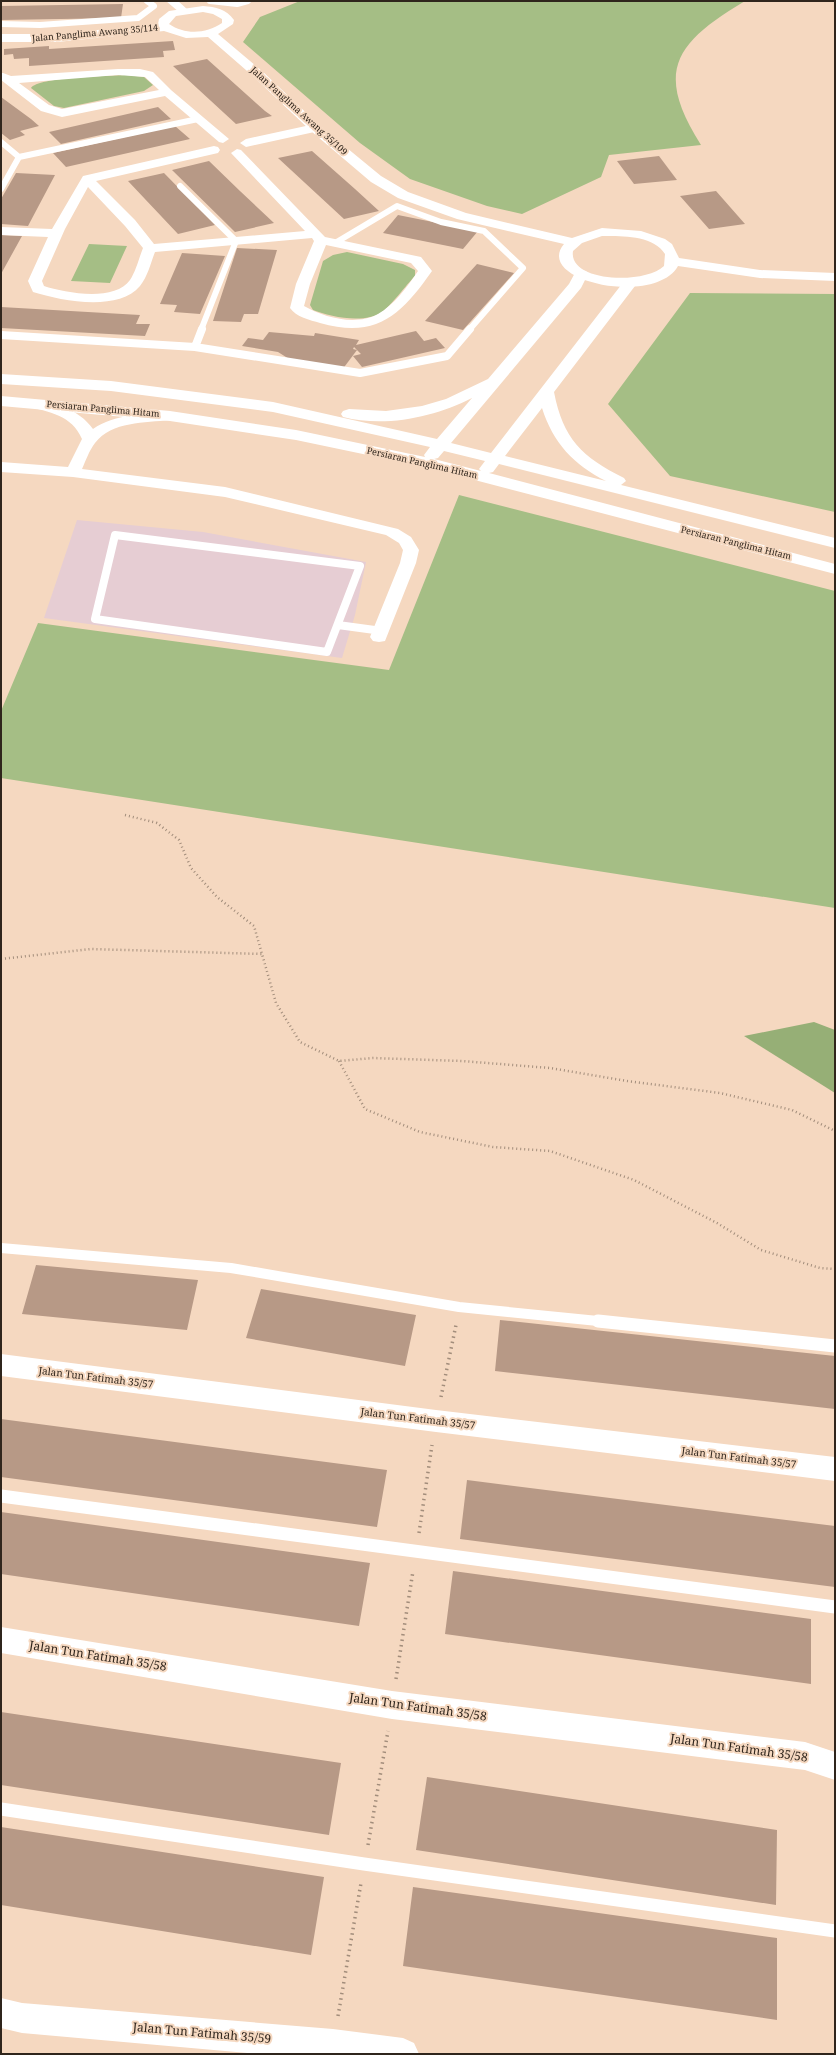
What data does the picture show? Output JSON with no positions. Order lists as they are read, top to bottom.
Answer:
{
  "streets": {
    "main road": ["Jalan Panglima Awang 35/114", "Jalan Panglima Awang 35/109", "Persiaran Panglima Hitam"],
    "street": ["Jalan Tun Fatimah 35/57", "Jalan Tun Fatimah 35/58", "Jalan Tun Fatimah 35/59"]
  }
}
